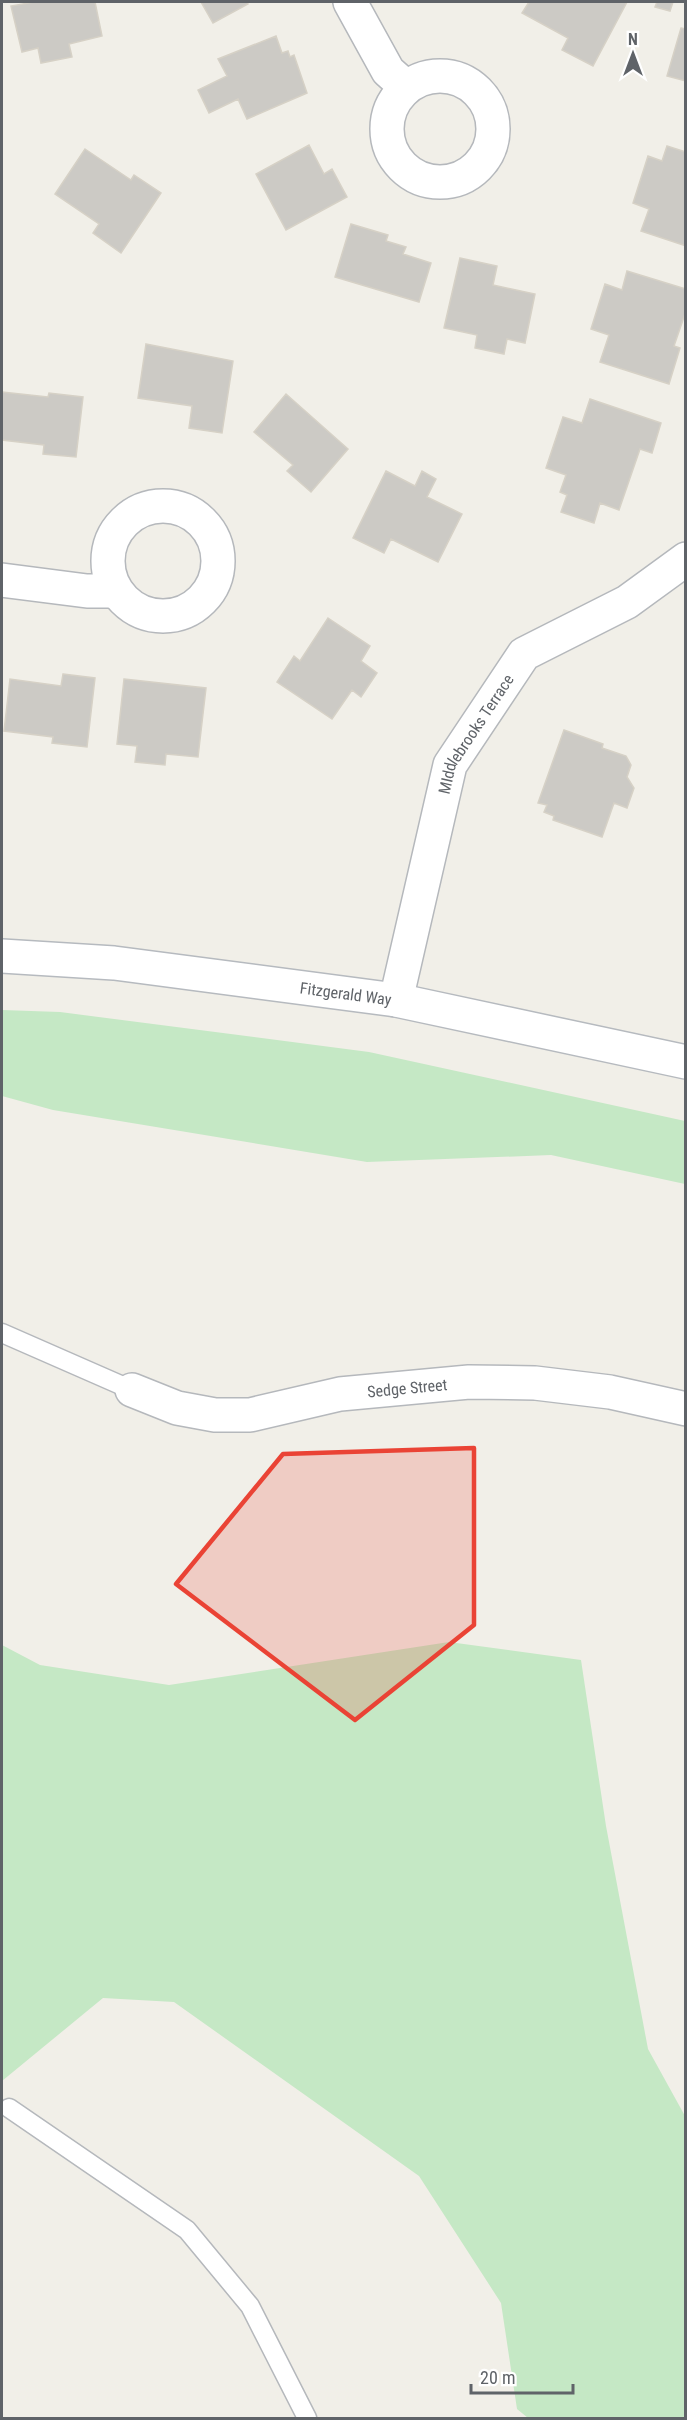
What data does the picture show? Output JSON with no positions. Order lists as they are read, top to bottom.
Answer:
{
  "streets": {
    "street": ["MIddlebrooks Terrace", "Fitzgerald Way", "Sedge Street"]
  },
  "crossings": [
    ["MIddlebrooks Terrace", "Fitzgerald Way"]
  ],
  "scale_bar": "20 m",
  "north": "top"
}
